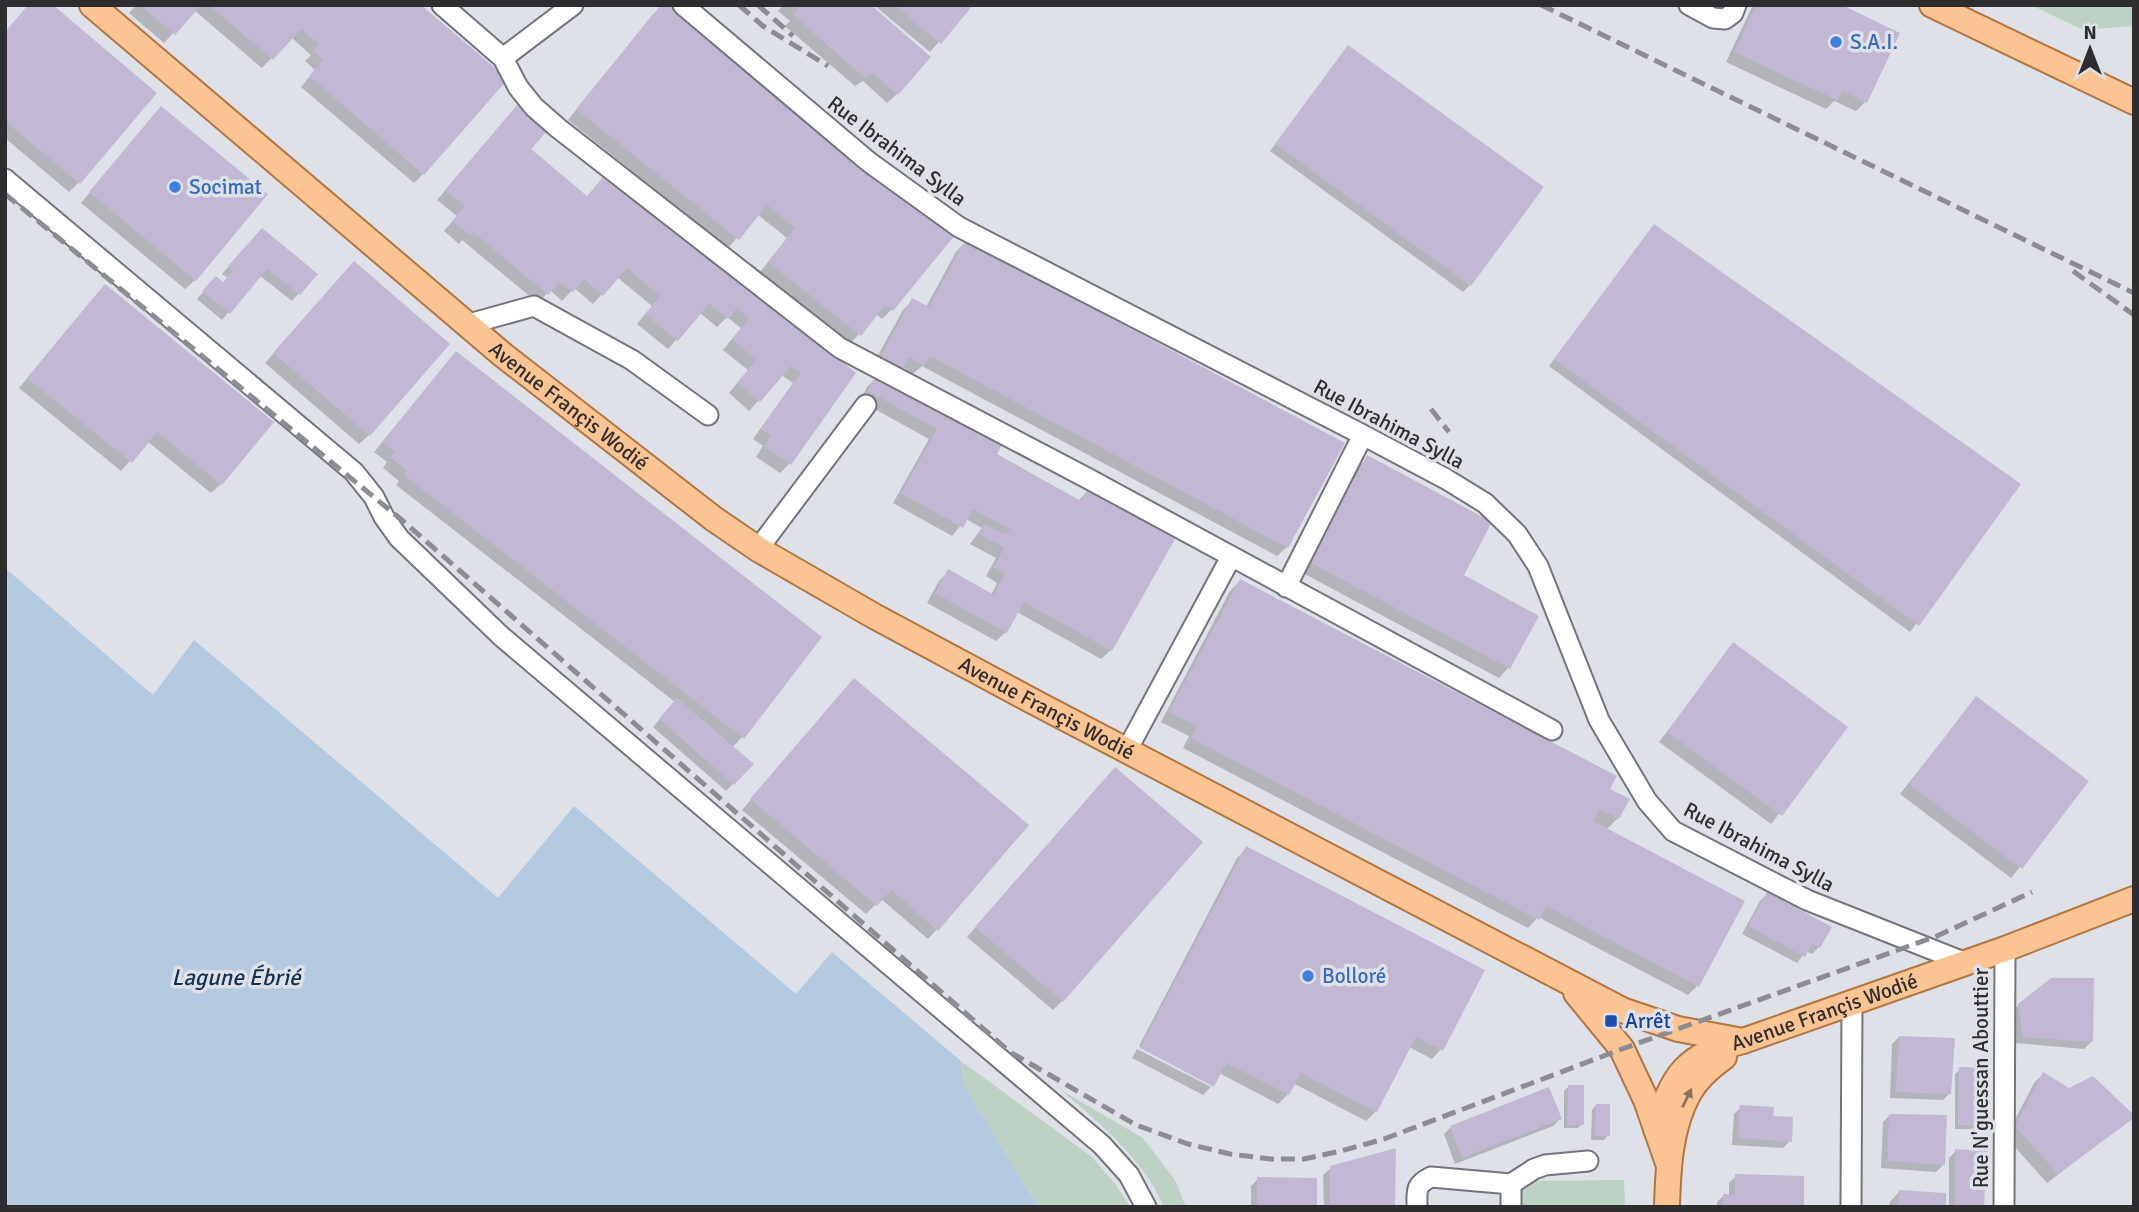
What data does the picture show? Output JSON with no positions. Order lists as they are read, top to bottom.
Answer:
{
  "streets": {
    "main road": ["Avenue Françis Wodié"],
    "street": ["Rue Ibrahima Sylla", "Rue N'guessan Abouttier"]
  },
  "crossings": [
    ["Rue Ibrahima Sylla", "Avenue Françis Wodié"],
    ["Avenue Françis Wodié", "Rue N'guessan Abouttier"]
  ],
  "water": ["Lagune Ébrié"],
  "places": {
    "other": ["S.A.I.", "Socimat", "Bolloré"],
    "transit": ["Arrêt"]
  },
  "north": "top"
}
